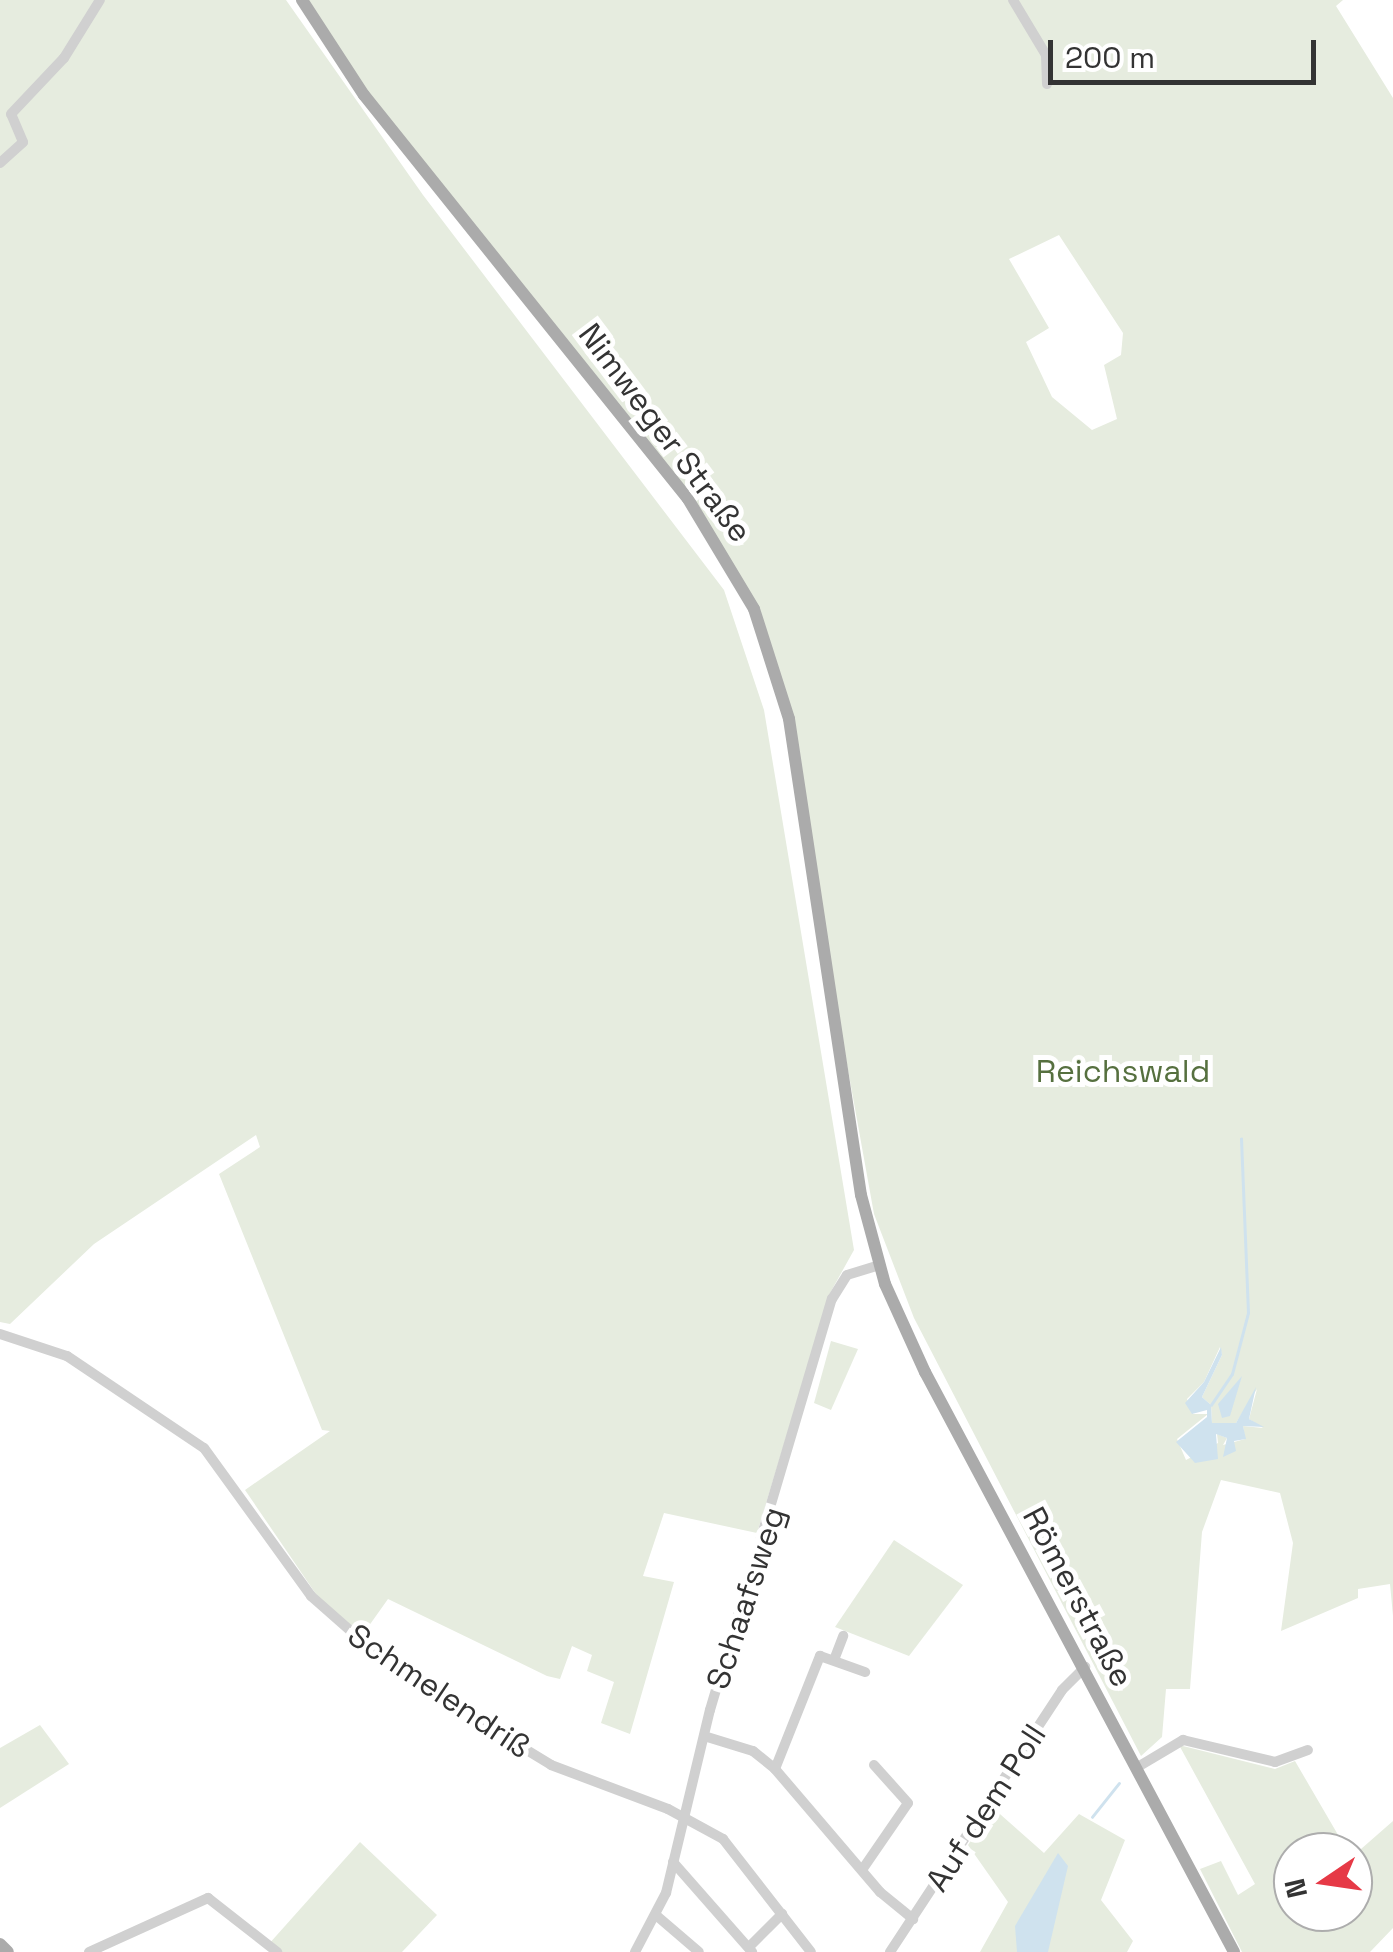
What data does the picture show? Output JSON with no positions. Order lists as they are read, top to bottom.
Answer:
{
  "streets": {
    "main road": ["Nimweger Straße", "Römerstraße"],
    "street": ["Schaafsweg", "Schmelendriß", "Auf dem Poll"]
  },
  "crossings": [
    ["Nimweger Straße", "Römerstraße"],
    ["Nimweger Straße", "Schaafsweg"],
    ["Römerstraße", "Schaafsweg"],
    ["Römerstraße", "Auf dem Poll"],
    ["Schaafsweg", "Schmelendriß"]
  ],
  "parks": ["Reichswald"],
  "scale_bar": "200 m",
  "north": "left"
}
